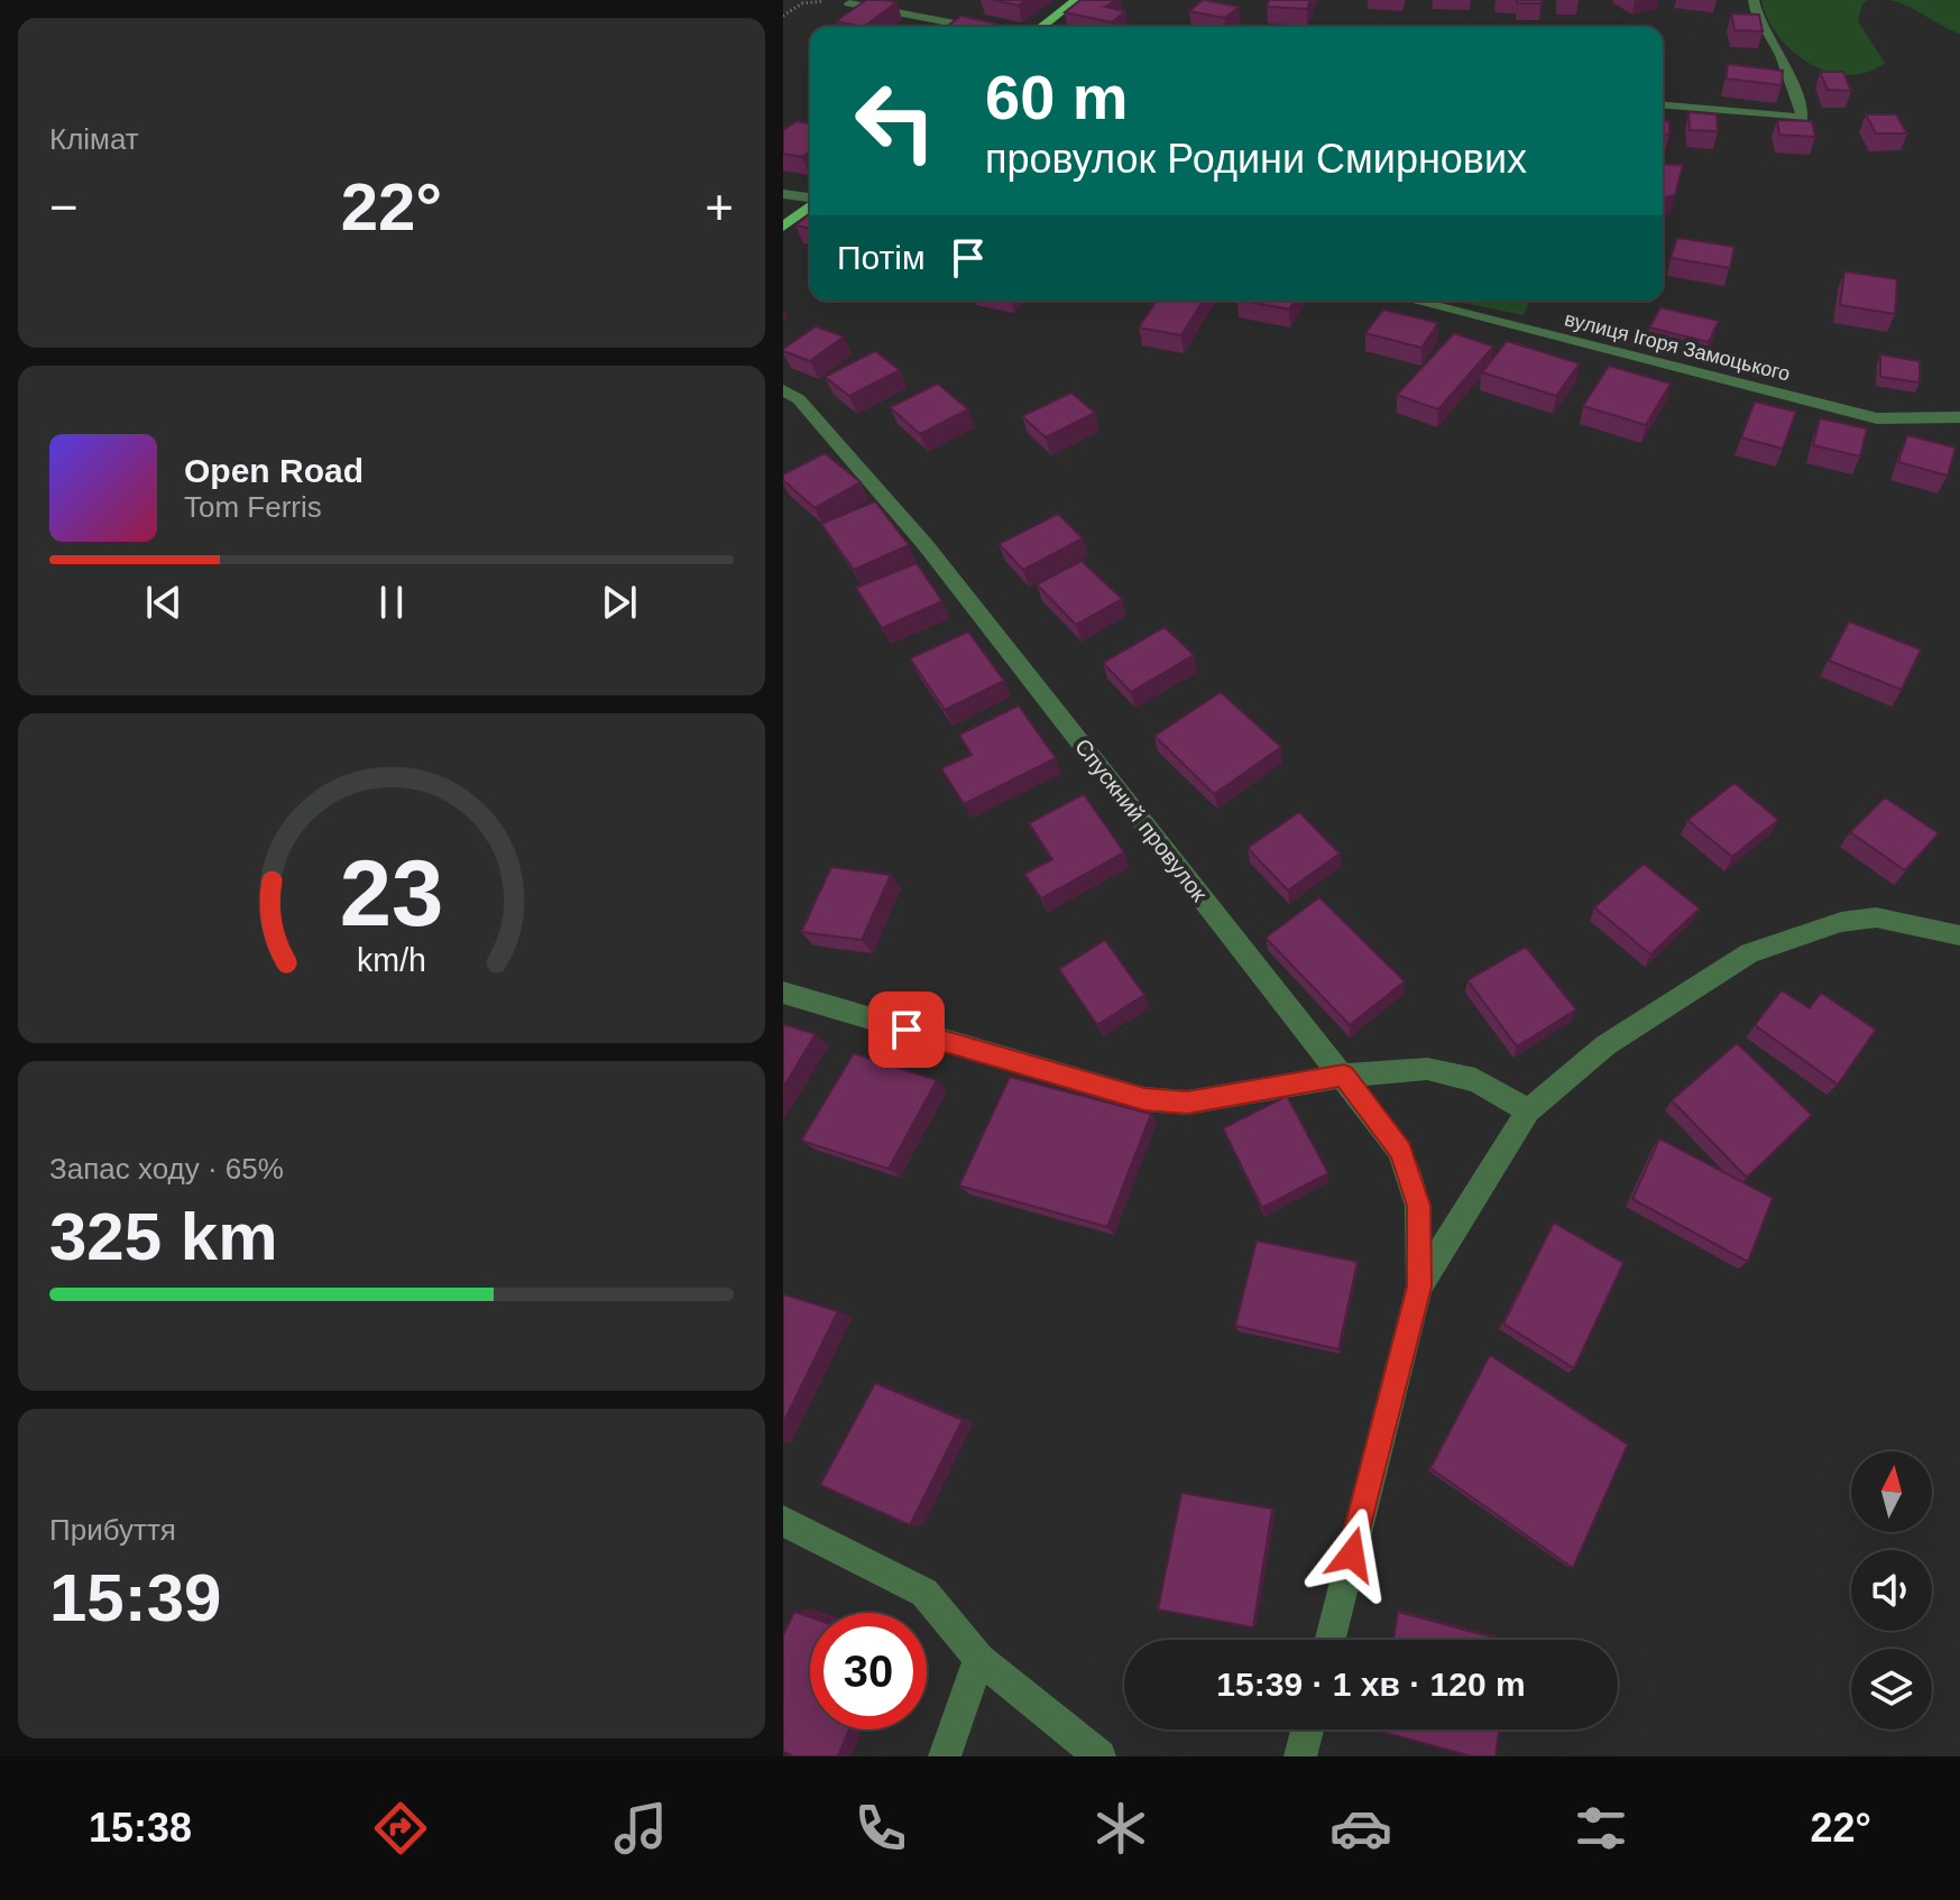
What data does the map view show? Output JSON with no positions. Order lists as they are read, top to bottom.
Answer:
{
  "streets": {
    "street": ["вулиця Ігоря Замоцького", "Спускний провулок"]
  },
  "north": "top",
  "page": {
    "tile": [
      "Клімат",
      ["Запас ходу · 65%", "325 km"],
      ["Прибуття", "15:39"]
    ],
    "turn": ["60 m", "провулок Родини Смирнових"],
    "heat": ["−", "22°", "+"],
    "then": "Потім",
    "song": ["Open Road", "Tom Ferris"],
    "limit": "30",
    "trip": "15:39 · 1 хв · 120 m",
    "tabs": ["15:38", "22°"],
    "gauge": ["23", "km/h"]
  }
}
